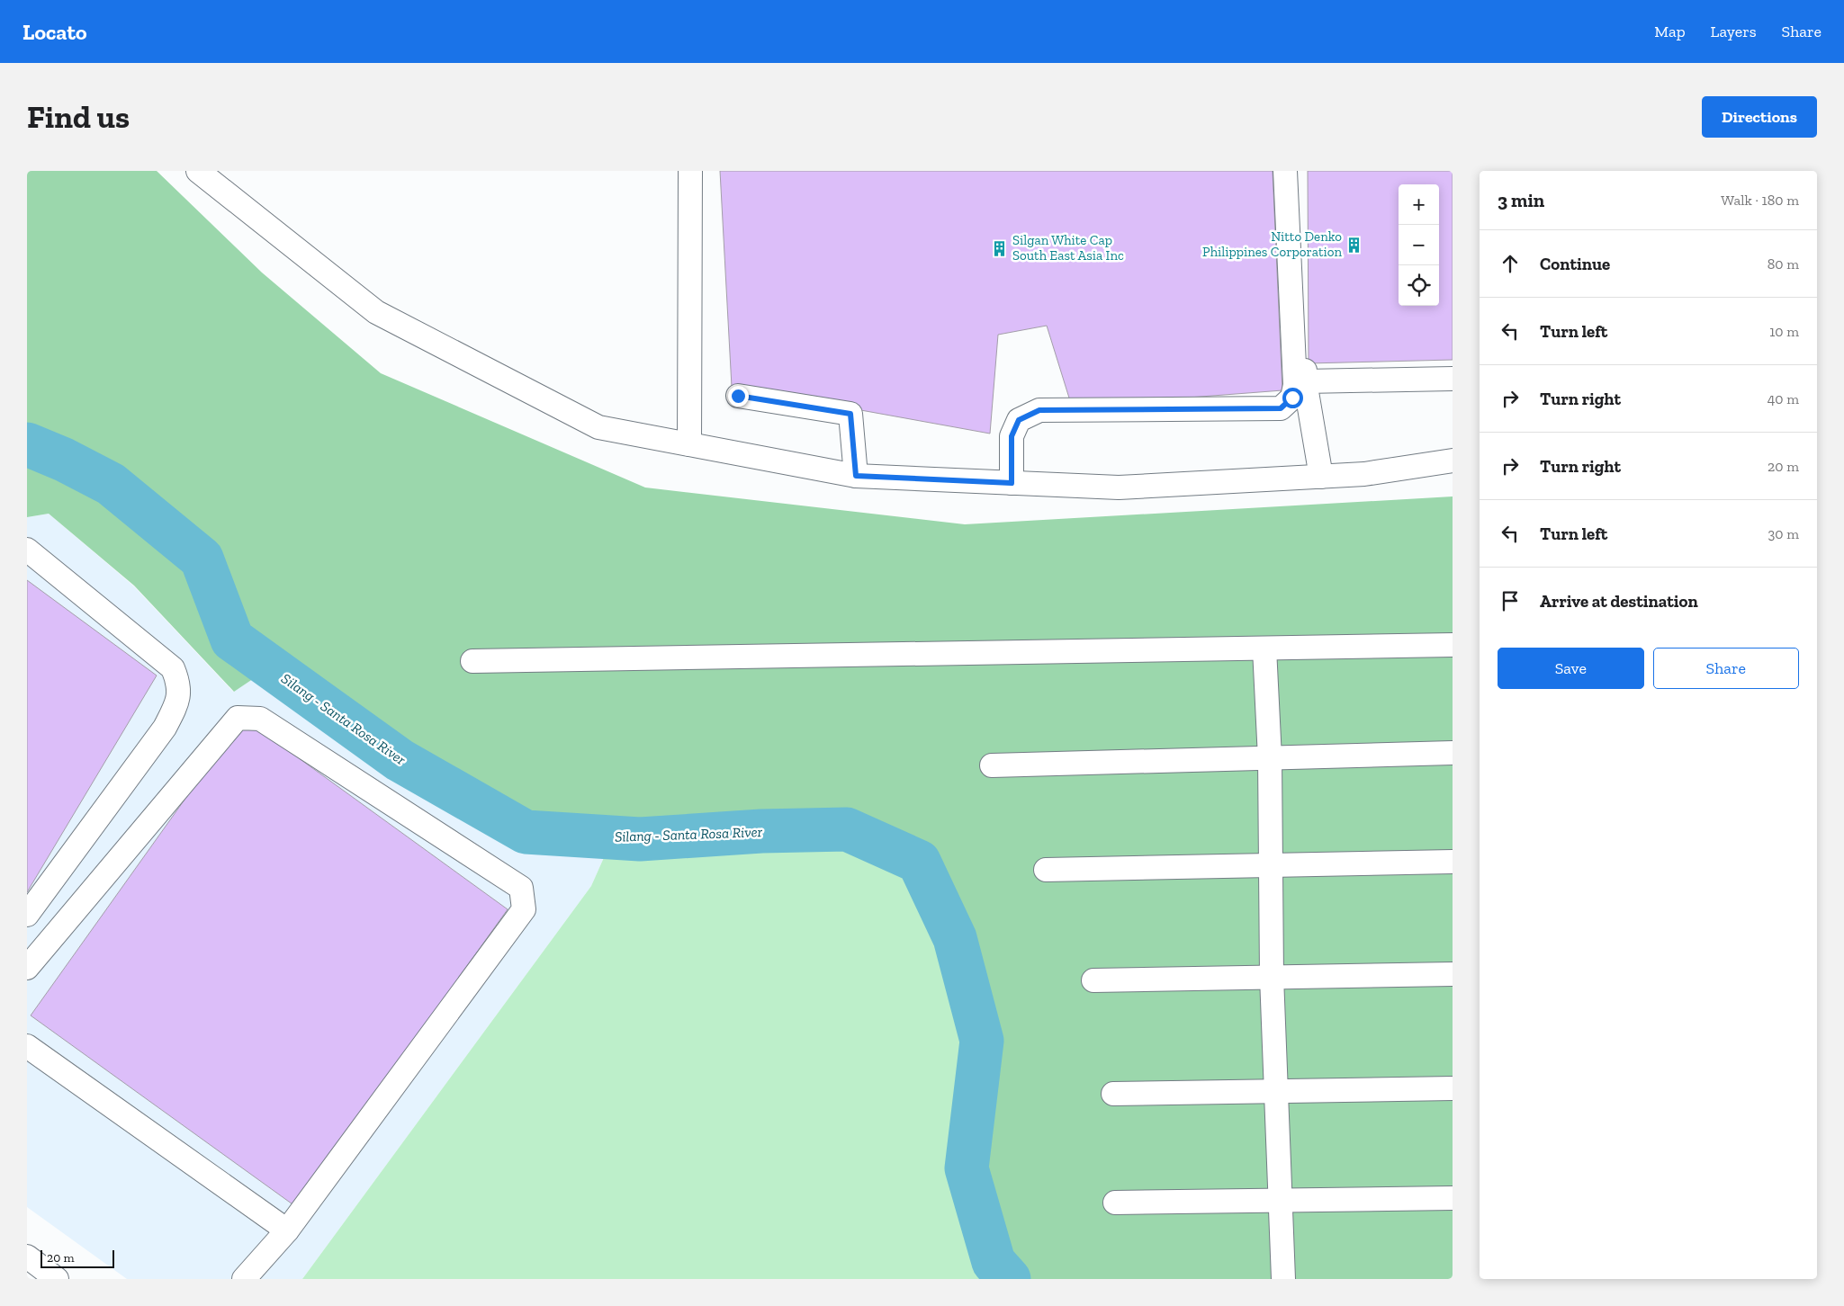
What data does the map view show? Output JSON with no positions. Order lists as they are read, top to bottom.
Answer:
{
  "water": ["Silang - Santa Rosa River"],
  "places": {
    "building": ["Nitto Denko Philippines Corporation", "Silgan White Cap South East Asia Inc"]
  },
  "scale_bar": "20 m",
  "page": {
    "header": "Locato",
    "nav": ["Map", "Layers", "Share"],
    "buttons": [
      "Directions",
      ["Save", "Share"]
    ],
    "title": "Find us",
    "heading": ["3 min", "Walk · 180 m"],
    "map_buttons": ["+", "−"],
    "list": [
      ["Continue", "80 m"],
      ["Turn left", "10 m"],
      ["Turn right", "40 m"],
      ["Turn right", "20 m"],
      ["Turn left", "30 m"],
      "Arrive at destination"
    ],
    "scale": "20 m"
  }
}
